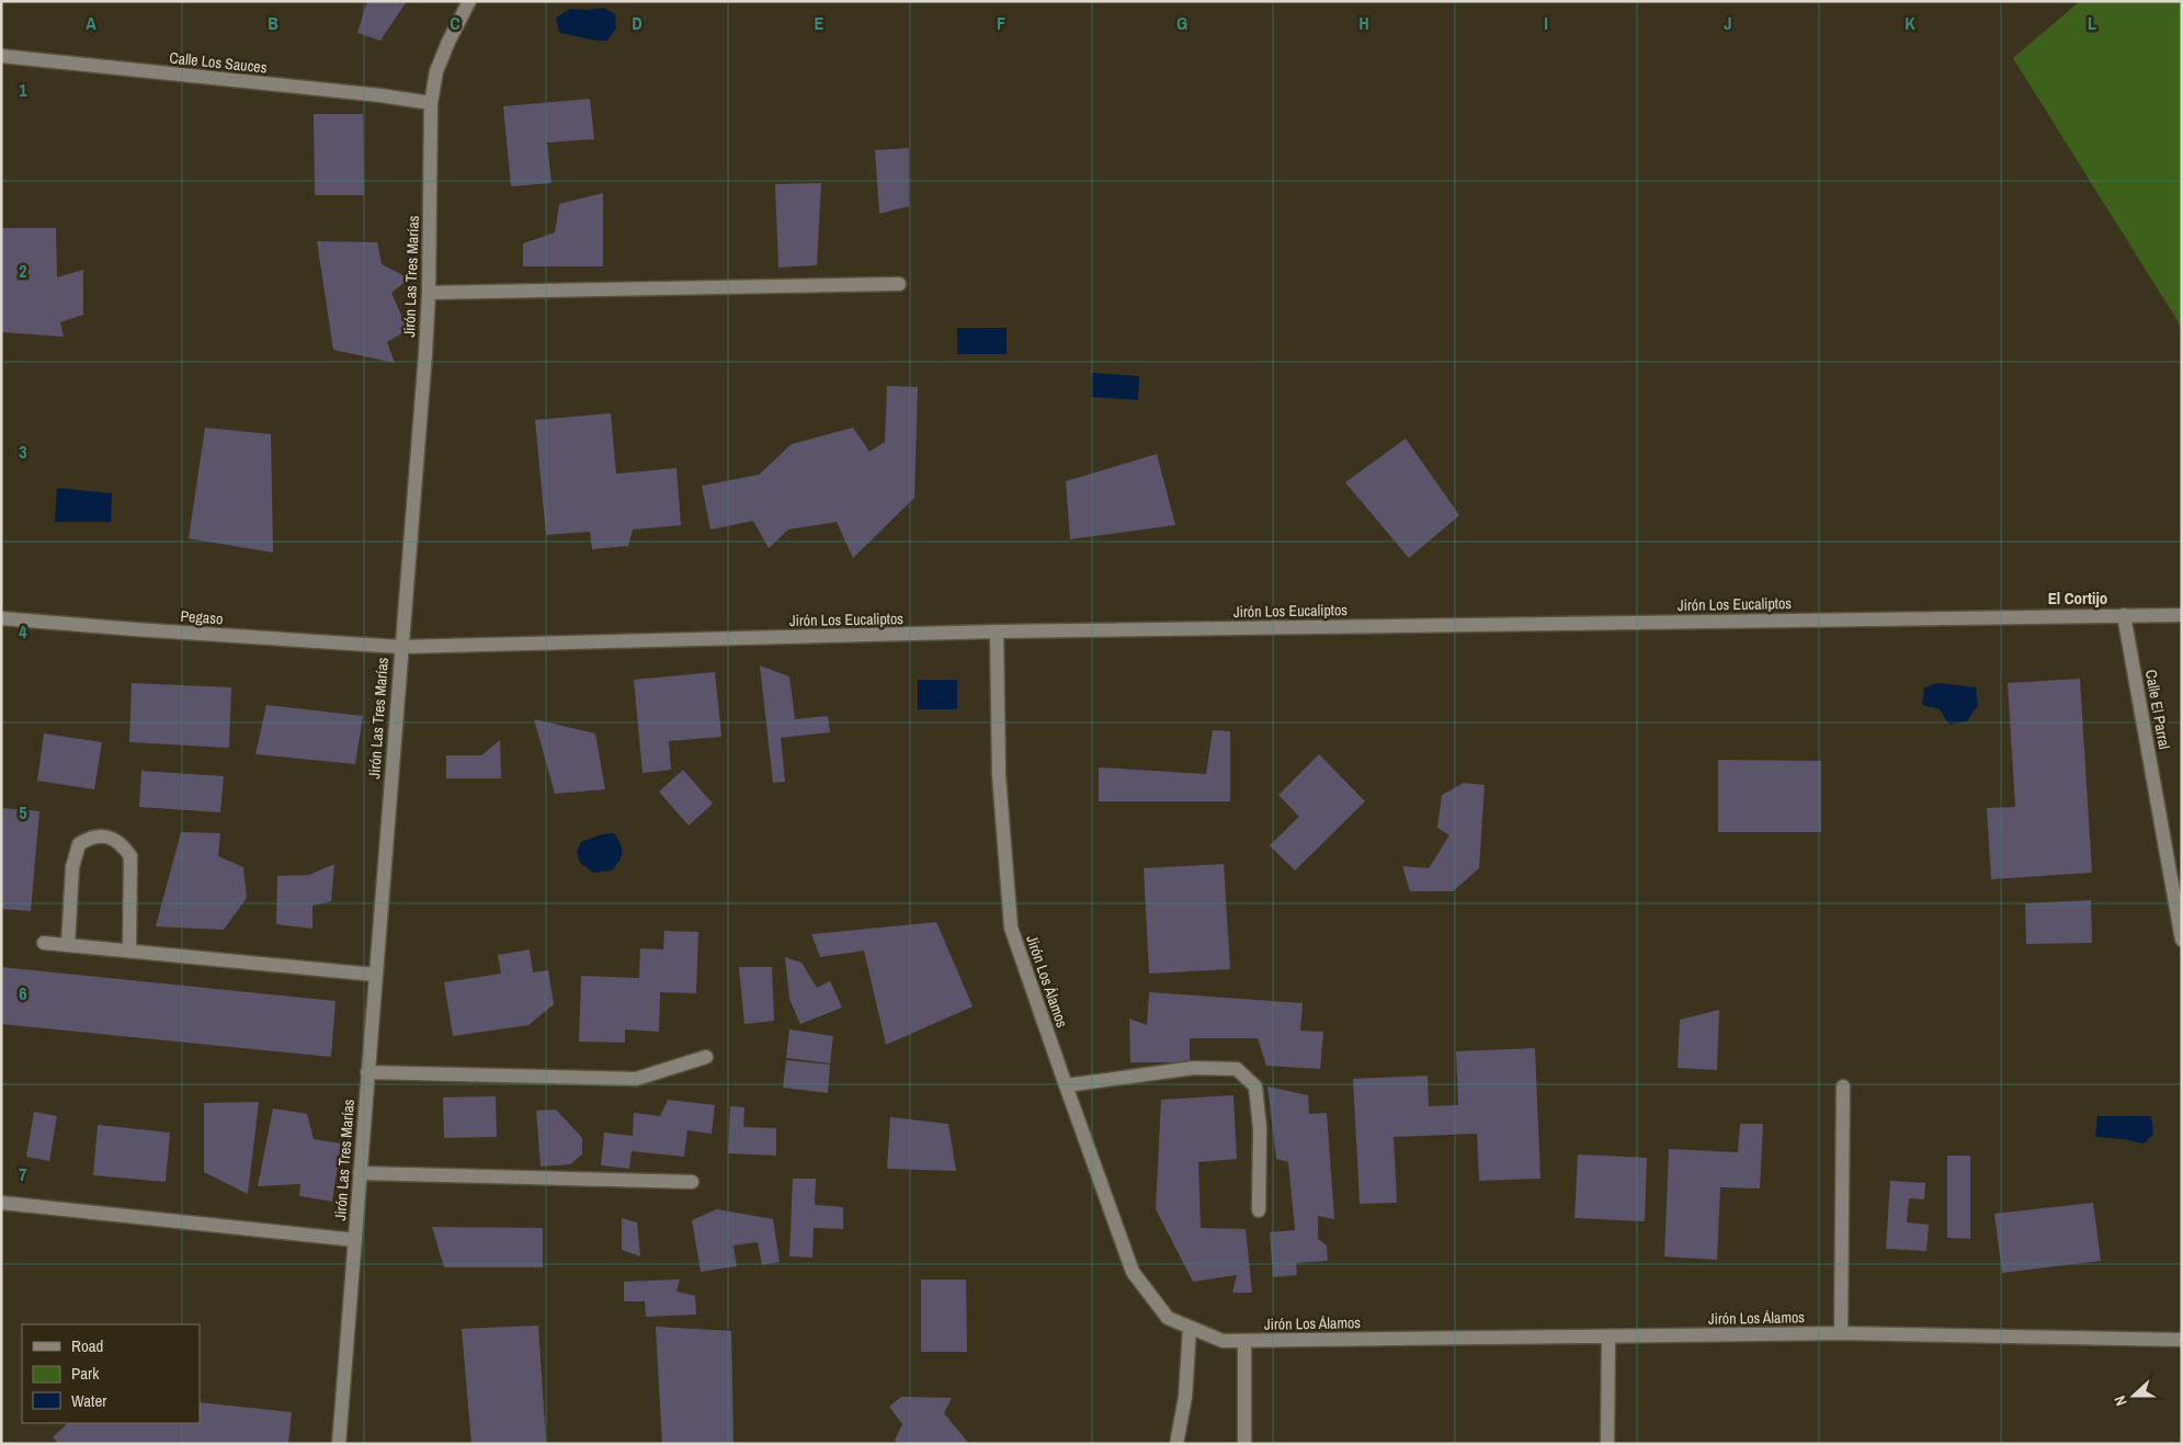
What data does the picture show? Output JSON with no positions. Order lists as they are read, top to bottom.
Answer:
{
  "streets": {
    "street": [
      "Calle Los Sauces",
      "Jirón Las Tres Marías",
      "Jirón Los Eucaliptos",
      "Pegaso",
      "Calle El Parral",
      "Jirón Los Álamos"
    ]
  },
  "crossings": [
    ["Calle Los Sauces", "Jirón Las Tres Marías"],
    ["Jirón Las Tres Marías", "Jirón Los Eucaliptos"],
    ["Jirón Las Tres Marías", "Pegaso"],
    ["Jirón Los Eucaliptos", "Pegaso"],
    ["Jirón Los Eucaliptos", "Calle El Parral"],
    ["Jirón Los Eucaliptos", "Jirón Los Álamos"]
  ],
  "districts": ["El Cortijo"],
  "legend": ["Road", "Park", "Water"],
  "north": "left",
  "grid": {
    "columns": [
      "A",
      "B",
      "C",
      "D",
      "E",
      "F",
      "G",
      "H",
      "I",
      "J",
      "K",
      "L"
    ],
    "rows": [
      "1",
      "2",
      "3",
      "4",
      "5",
      "6",
      "7"
    ]
  }
}
